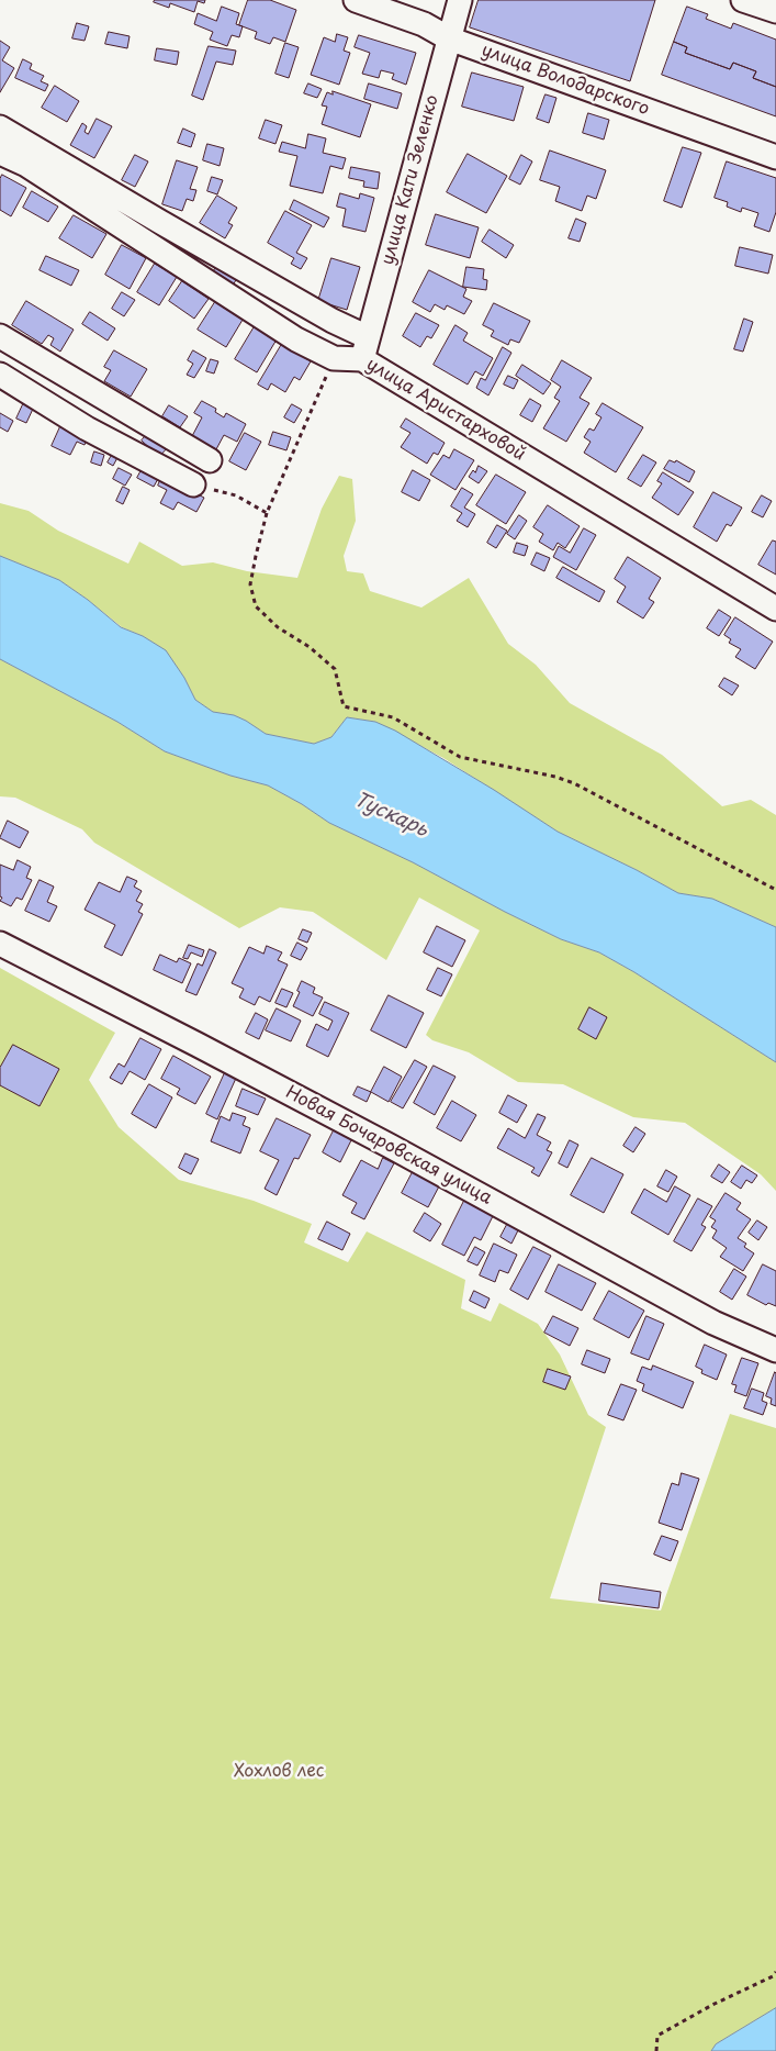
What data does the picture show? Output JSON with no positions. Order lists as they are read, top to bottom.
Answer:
{
  "streets": {
    "street": [
      "улица Володарского",
      "улица Кати Зеленко",
      "улица Аристарховой",
      "Новая Бочаровская улица"
    ]
  },
  "crossings": [
    ["улица Володарского", "улица Кати Зеленко"],
    ["улица Кати Зеленко", "улица Аристарховой"]
  ],
  "water": ["Тускарь"],
  "parks": ["Хохлов лес"]
}
